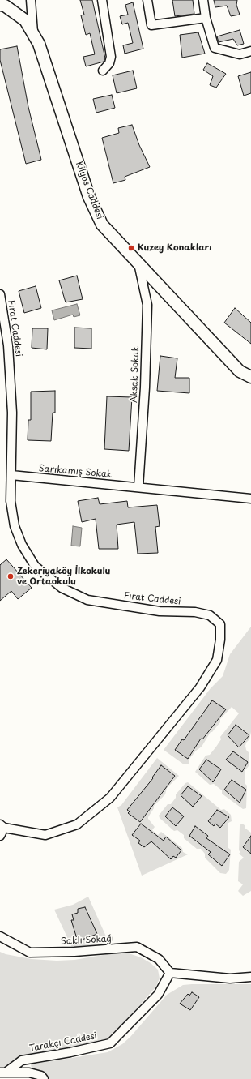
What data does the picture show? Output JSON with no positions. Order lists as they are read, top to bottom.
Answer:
{
  "streets": {
    "street": [
      "Kilyos Caddesi",
      "Fırat Caddesi",
      "Aksak Sokak",
      "Sarıkamış Sokak",
      "Saklı Sokağı",
      "Tarakçı Caddesi"
    ]
  },
  "crossings": [
    ["Kilyos Caddesi", "Aksak Sokak"],
    ["Fırat Caddesi", "Sarıkamış Sokak"],
    ["Aksak Sokak", "Sarıkamış Sokak"],
    ["Saklı Sokağı", "Tarakçı Caddesi"]
  ],
  "places": ["Kuzey Konakları", "Zekeriyaköy İlkokulu ve Ortaokulu"]
}
